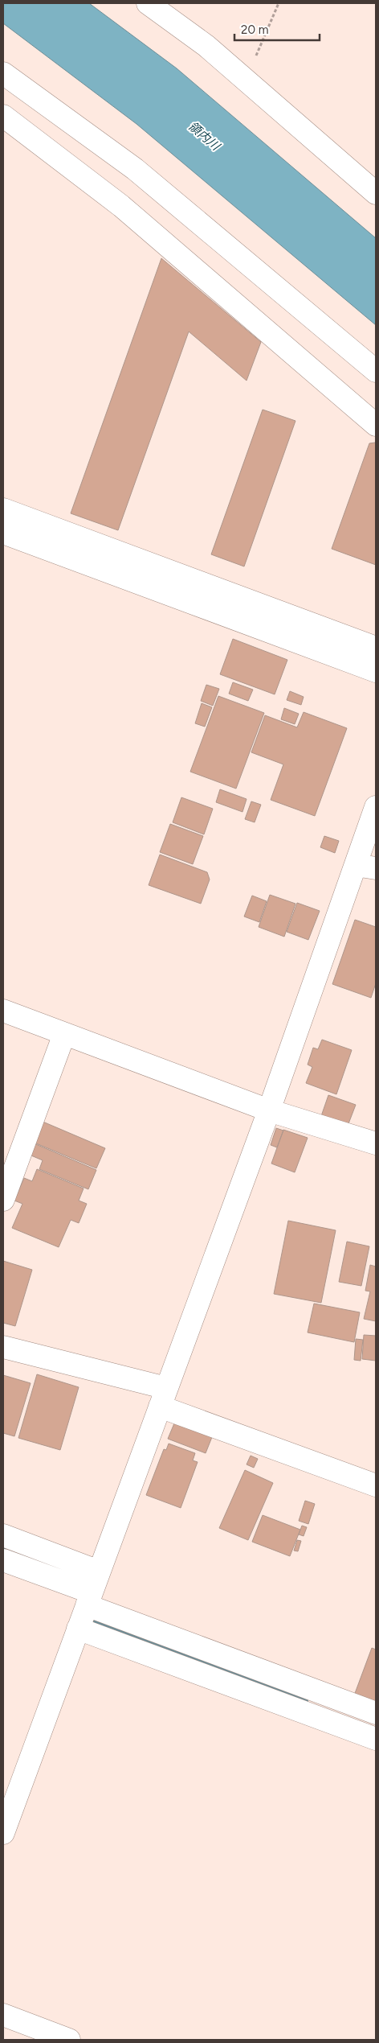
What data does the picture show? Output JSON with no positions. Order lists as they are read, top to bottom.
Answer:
{
  "water": ["領内川"],
  "scale_bar": "20 m"
}
